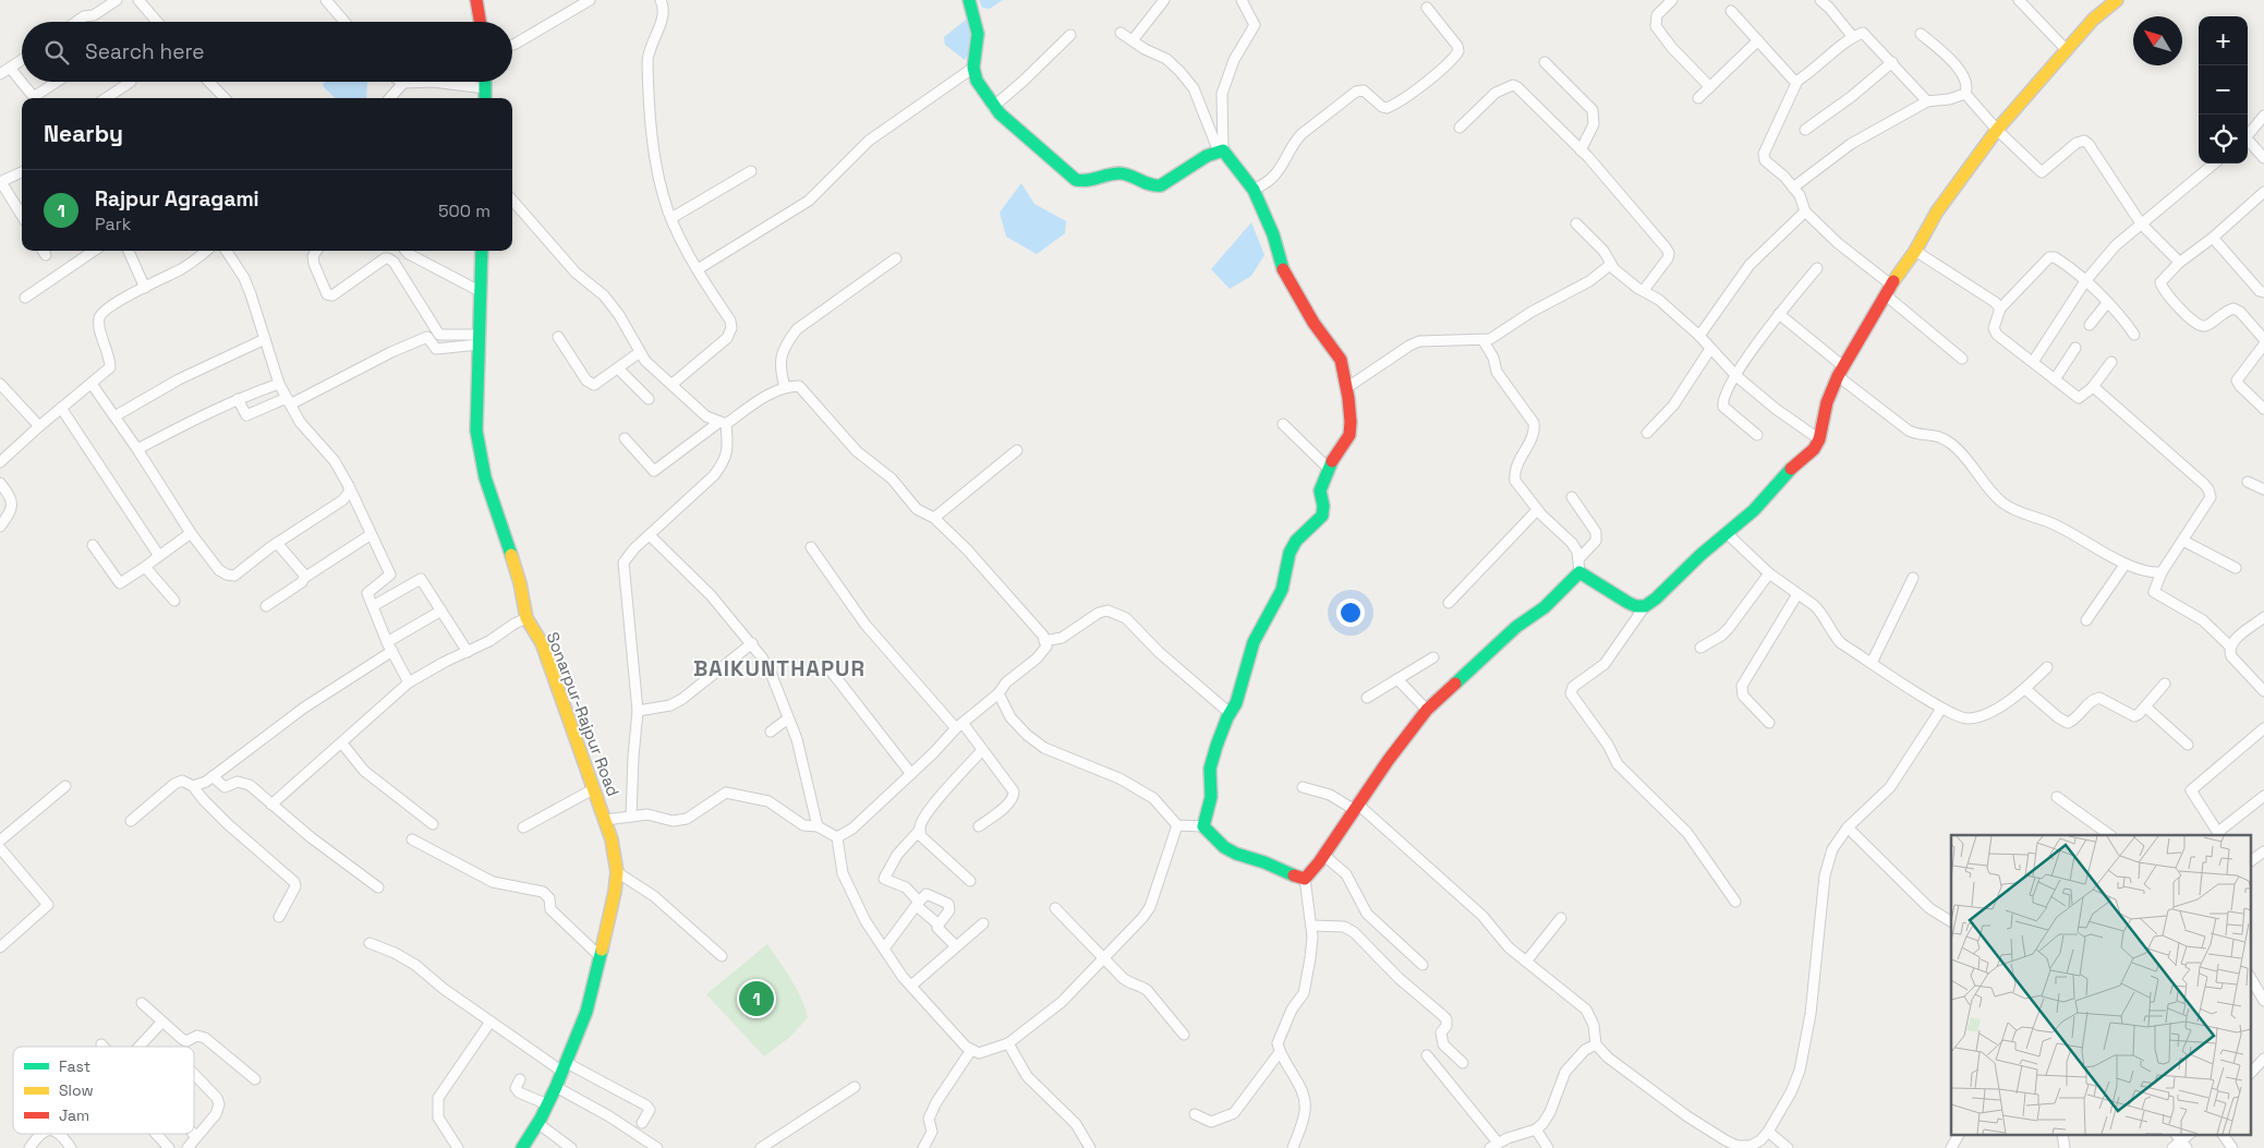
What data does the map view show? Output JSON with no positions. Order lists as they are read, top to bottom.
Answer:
{
  "streets": {
    "street": ["Sonarpur-Rajpur Road"]
  },
  "districts": ["BAIKUNTHAPUR"],
  "legend": ["Fast", "Slow", "Jam"],
  "north": "top left",
  "page": {
    "map_buttons": ["+", "−"],
    "search": "Search here",
    "heading": "Nearby",
    "list": [
      {
        "mark": "1",
        "name": "Rajpur Agragami",
        "note": "Park",
        "value": "500 m"
      }
    ],
    "pins": "1"
  }
}
